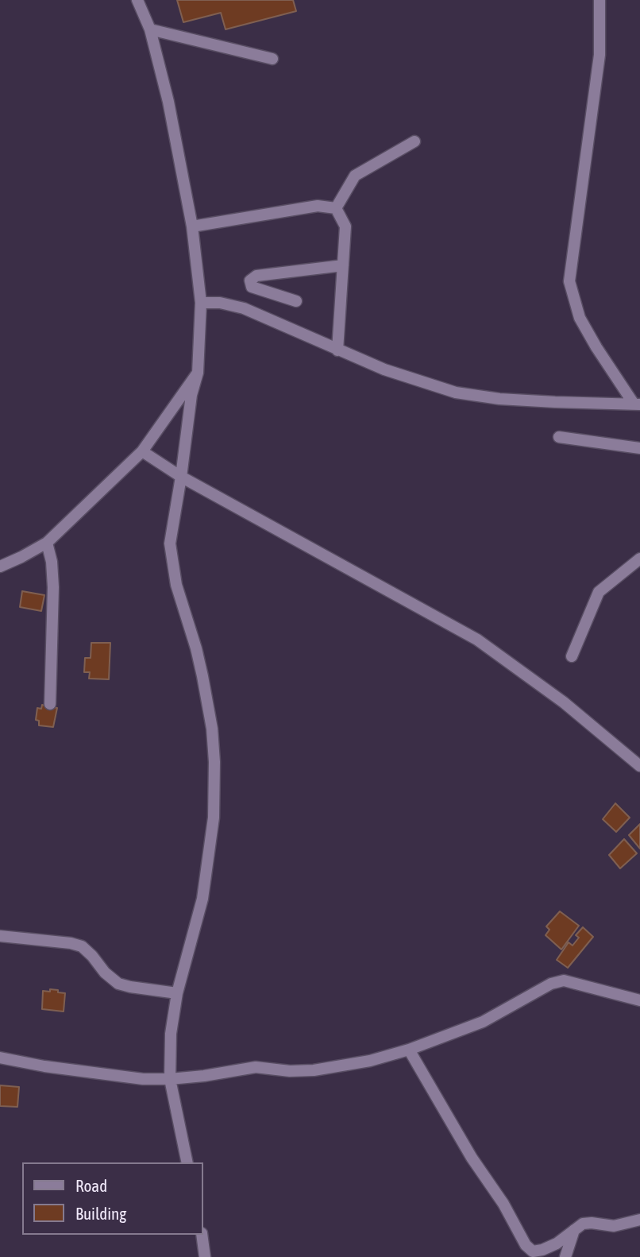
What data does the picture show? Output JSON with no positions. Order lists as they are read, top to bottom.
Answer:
{
  "legend": ["Road", "Building"]
}
